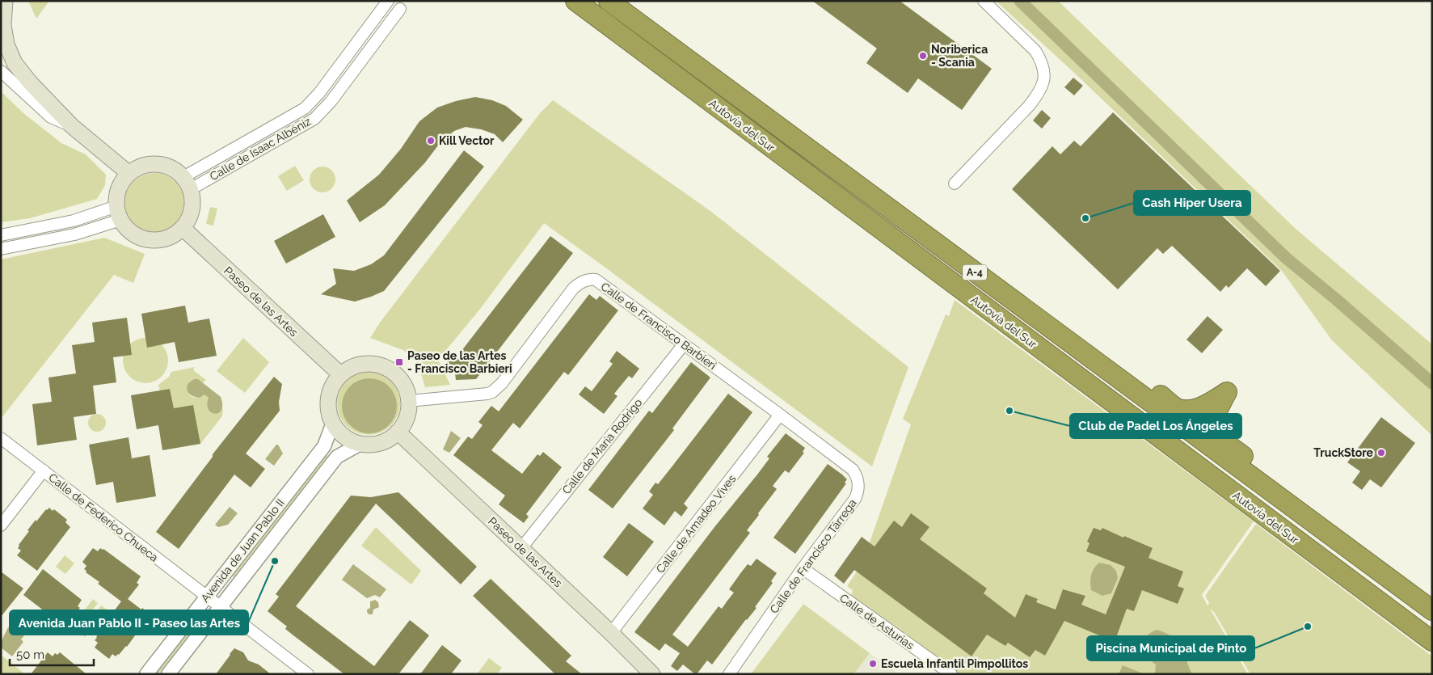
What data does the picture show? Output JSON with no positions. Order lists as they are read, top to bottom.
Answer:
{
  "streets": {
    "highway": ["Autovía del Sur", "A-4"],
    "main road": ["Paseo de las Artes"],
    "street": [
      "Calle de Isaac Albéniz",
      "Calle de Francisco Barbieri",
      "Calle de María Rodrigo",
      "Calle de Federico Chueca",
      "Calle de Amadeo Vives",
      "Avenida de Juan Pablo II",
      "Calle de Francisco Tárrega",
      "Calle de Asturias"
    ]
  },
  "crossings": [
    ["Calle de Isaac Albéniz", "Paseo de las Artes"],
    ["Paseo de las Artes", "Calle de Francisco Barbieri"],
    ["Paseo de las Artes", "Calle de María Rodrigo"],
    ["Paseo de las Artes", "Calle de Amadeo Vives"],
    ["Paseo de las Artes", "Avenida de Juan Pablo II"],
    ["Calle de Francisco Barbieri", "Calle de María Rodrigo"],
    ["Calle de Francisco Barbieri", "Calle de Amadeo Vives"],
    ["Calle de Francisco Barbieri", "Avenida de Juan Pablo II"],
    ["Calle de Francisco Barbieri", "Calle de Francisco Tárrega"],
    ["Calle de Federico Chueca", "Avenida de Juan Pablo II"],
    ["Calle de Amadeo Vives", "Calle de Francisco Tárrega"],
    ["Calle de Francisco Tárrega", "Calle de Asturias"]
  ],
  "places": {
    "other": [
      "Noriberica - Scania",
      "Kill Vector",
      "Cash Hiper Usera",
      "Club de Padel Los Ángeles",
      "TruckStore",
      "Avenida Juan Pablo II - Paseo las Artes",
      "Piscina Municipal de Pinto",
      "Escuela Infantil Pimpollitos"
    ],
    "transit": ["Paseo de las Artes - Francisco Barbieri"]
  },
  "scale_bar": "50 m"
}
